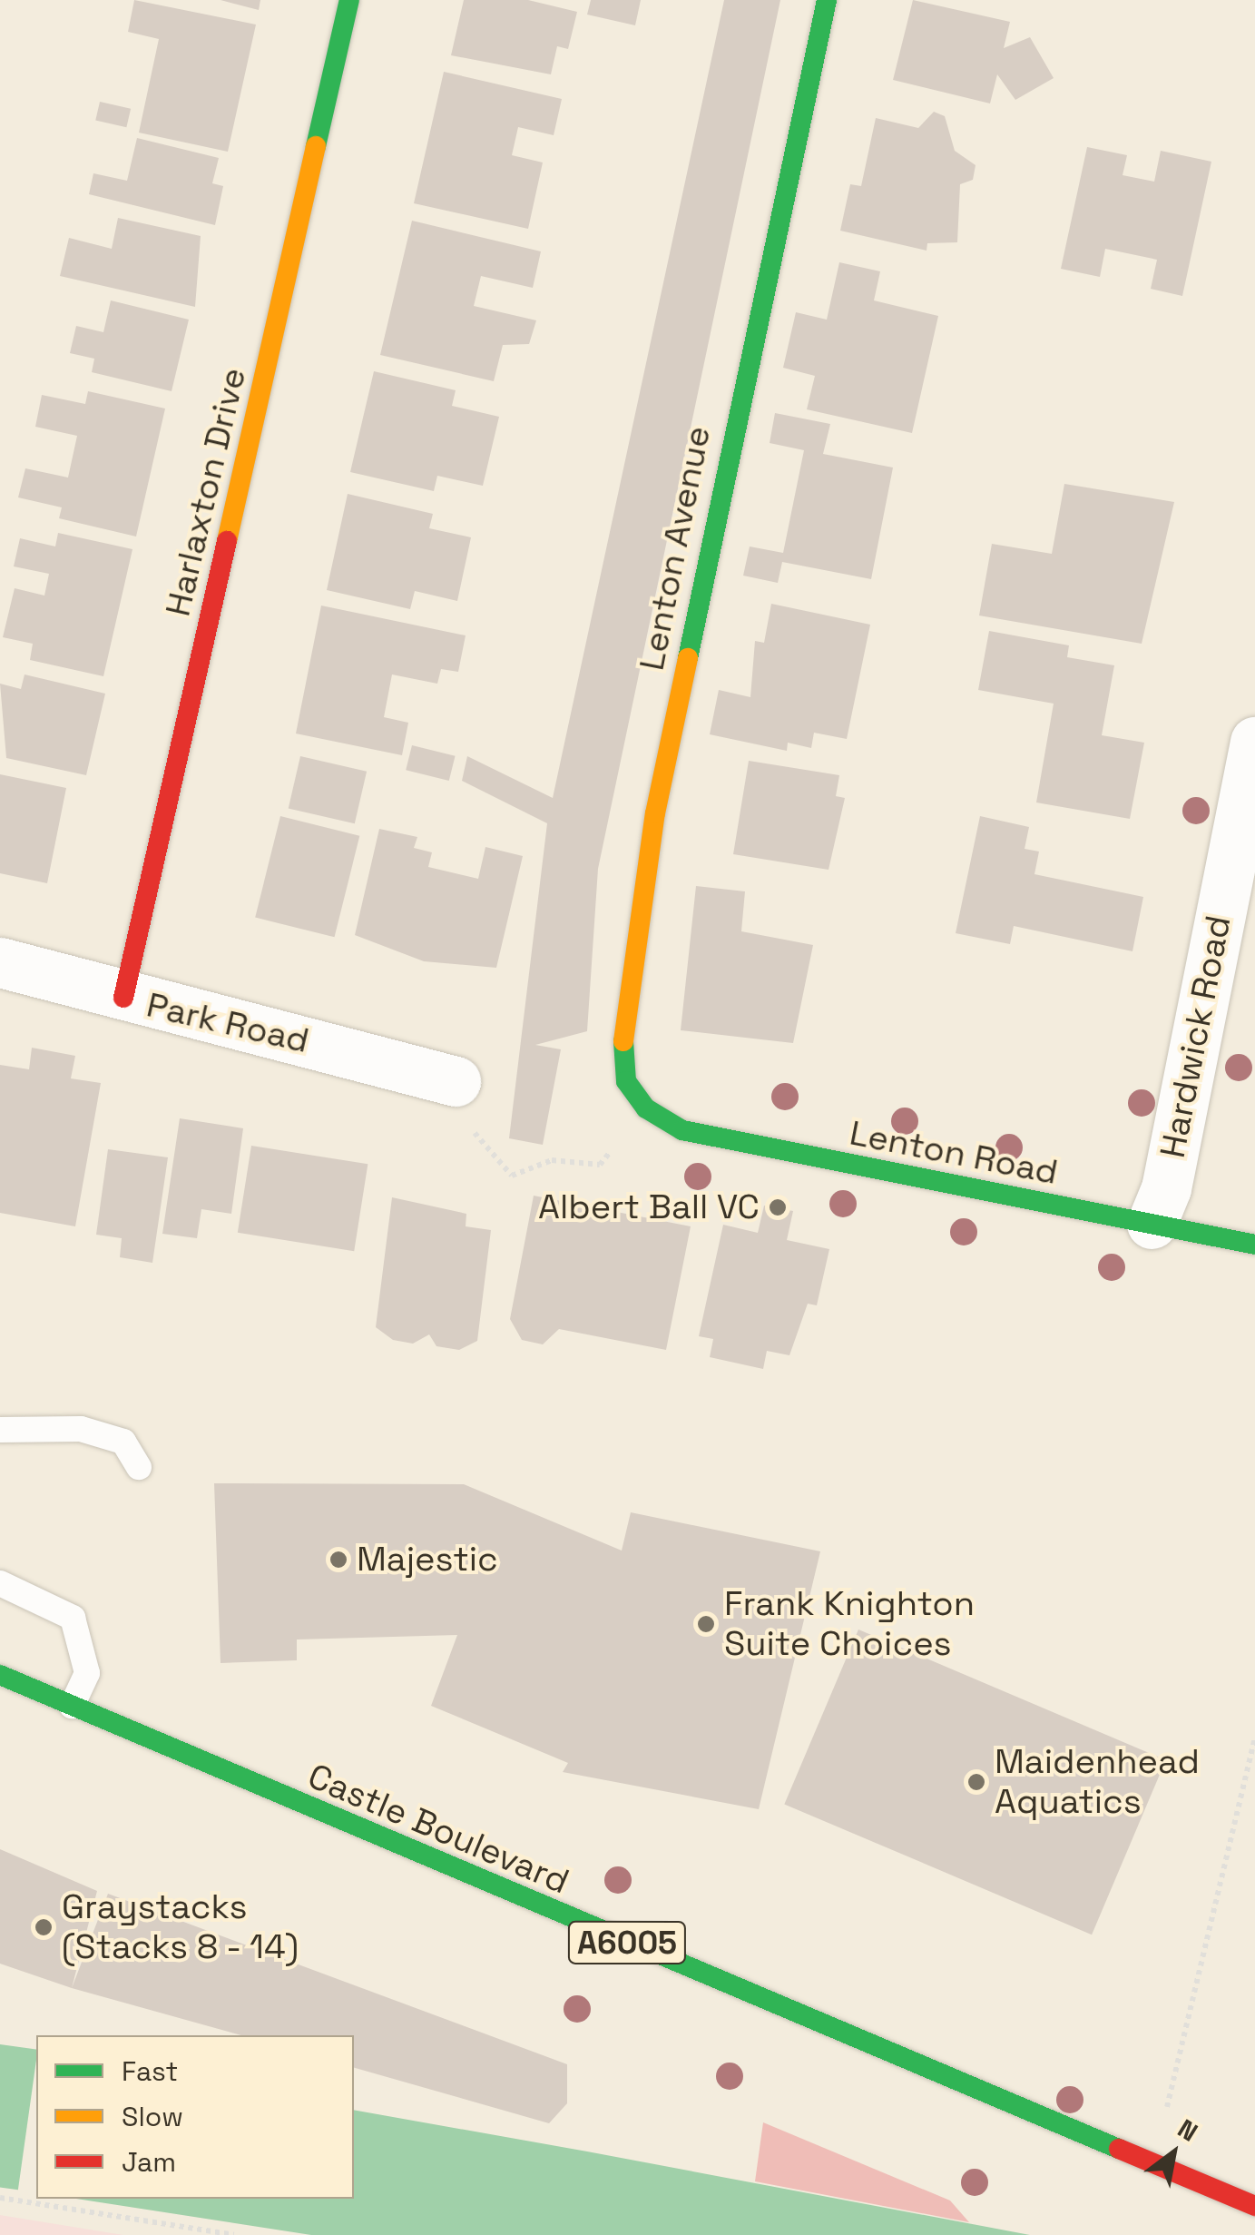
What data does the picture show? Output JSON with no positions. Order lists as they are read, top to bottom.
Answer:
{
  "streets": {
    "street": [
      "Harlaxton Drive",
      "Lenton Avenue",
      "Park Road",
      "Hardwick Road",
      "Lenton Road",
      "Castle Boulevard",
      "A6005"
    ]
  },
  "crossings": [
    ["Harlaxton Drive", "Park Road"],
    ["Lenton Avenue", "Lenton Road"],
    ["Hardwick Road", "Lenton Road"]
  ],
  "places": [
    "Albert Ball VC",
    "Majestic",
    "Frank Knighton Suite Choices",
    "Maidenhead Aquatics",
    "Graystacks (Stacks 8 - 14)"
  ],
  "legend": ["Fast", "Slow", "Jam"],
  "north": "top right"
}
